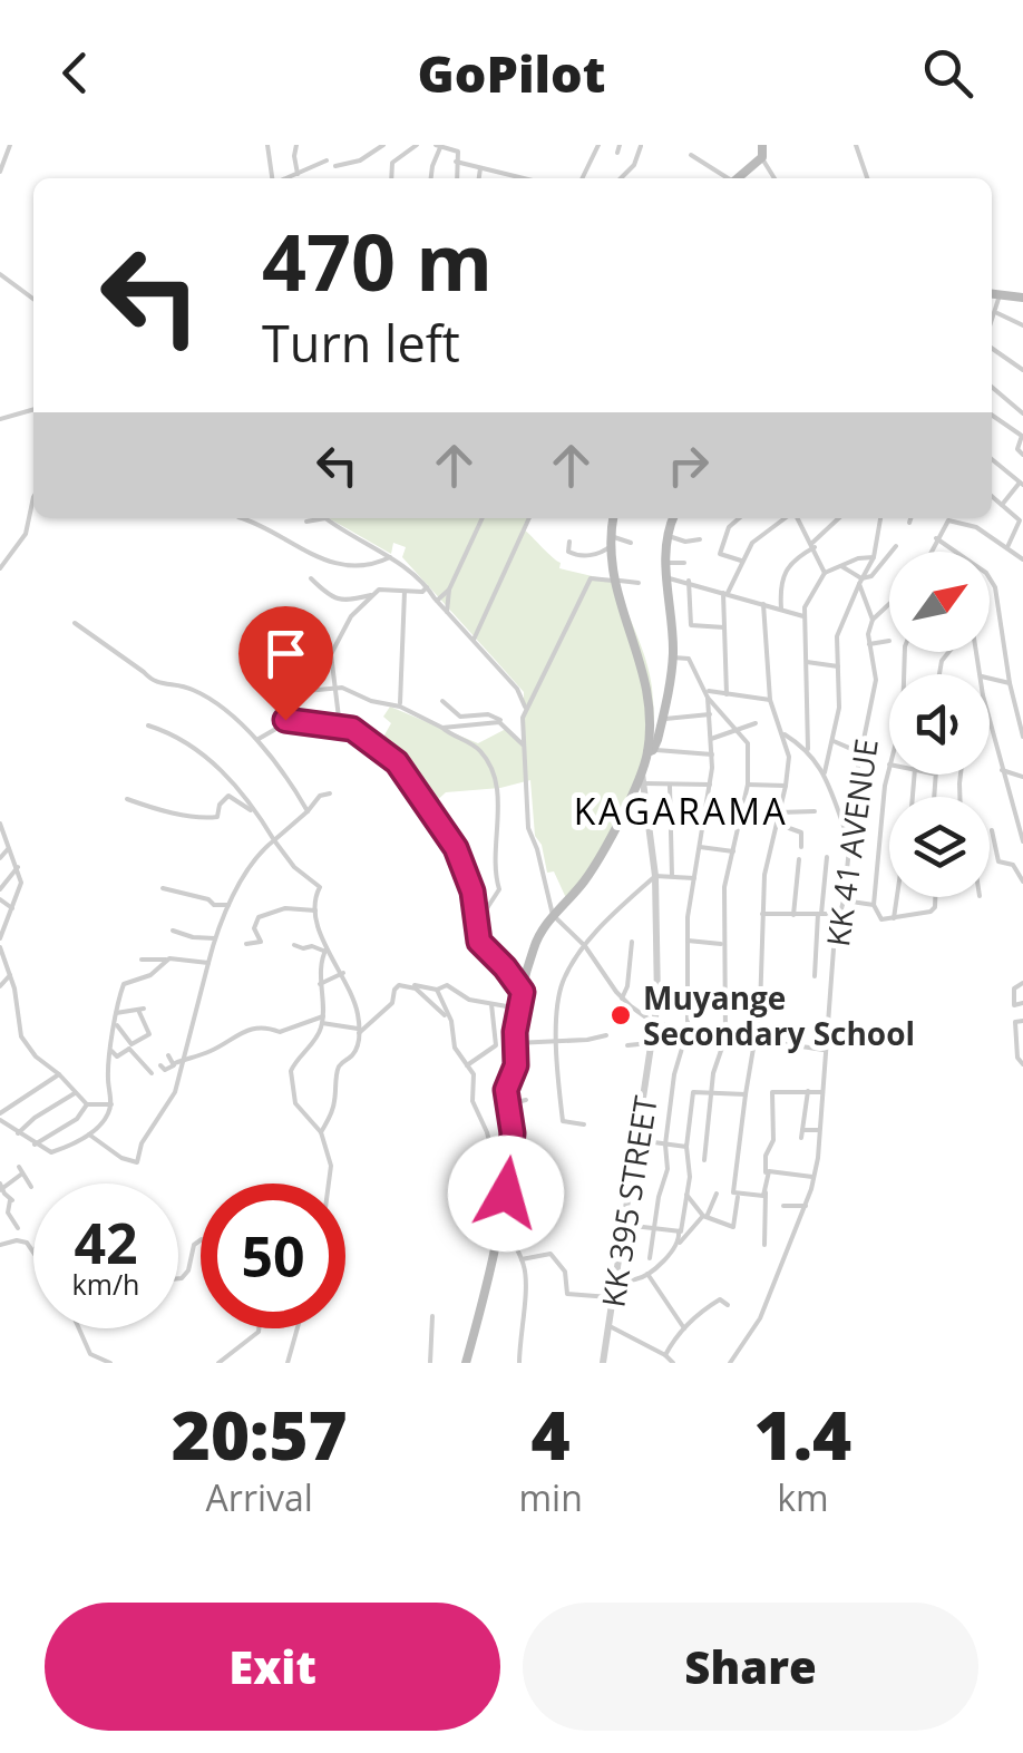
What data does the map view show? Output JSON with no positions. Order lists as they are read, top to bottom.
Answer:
{
  "streets": {
    "street": ["KK 41 AVENUE", "KK 395 STREET"]
  },
  "districts": ["KAGARAMA"],
  "places": ["Muyange Secondary School"],
  "north": "top right",
  "page": {
    "header": "GoPilot",
    "turn": ["470 m", "Turn left"],
    "speed": "42 km/h",
    "limit": "50",
    "eta": [
      "20:57",
      "Arrival",
      "4",
      "min",
      "1.4",
      "km"
    ],
    "buttons": ["Exit", "Share"]
  }
}
